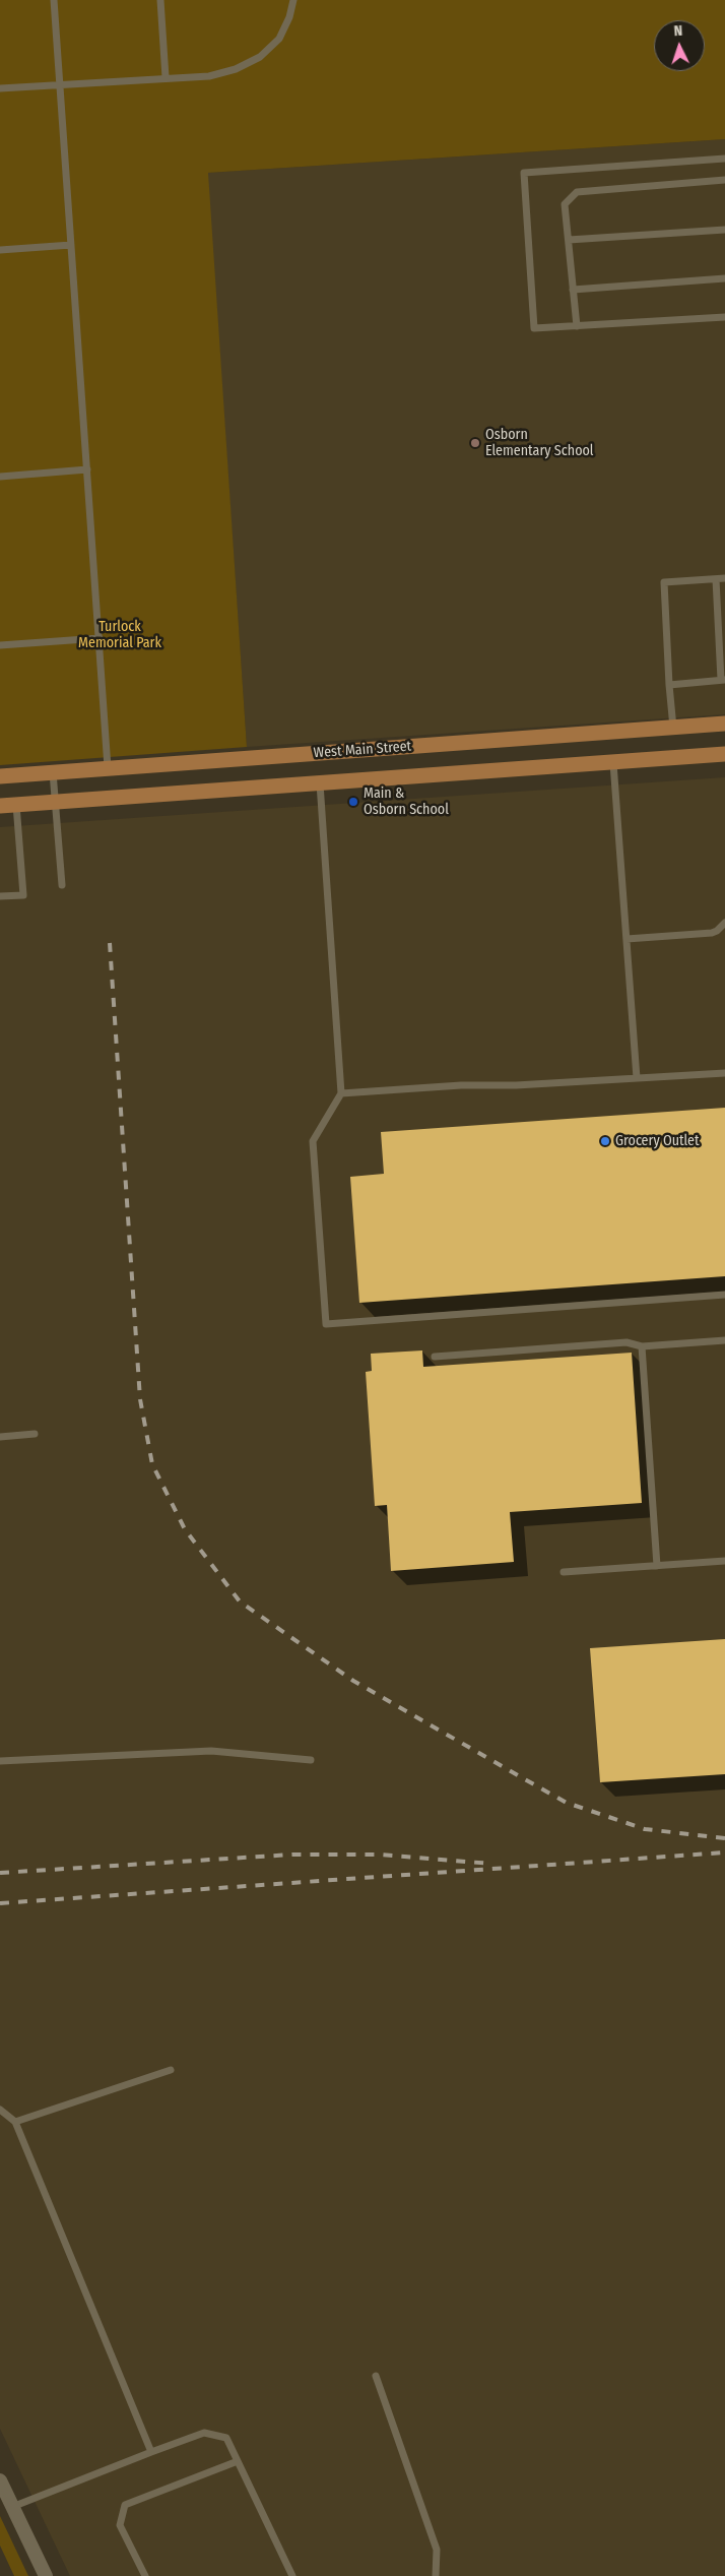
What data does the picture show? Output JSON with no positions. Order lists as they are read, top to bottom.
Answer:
{
  "streets": {
    "main road": ["West Main Street"]
  },
  "parks": ["Turlock Memorial Park"],
  "places": ["Osborn Elementary School", "Main & Osborn School", "Grocery Outlet"],
  "north": "top"
}
